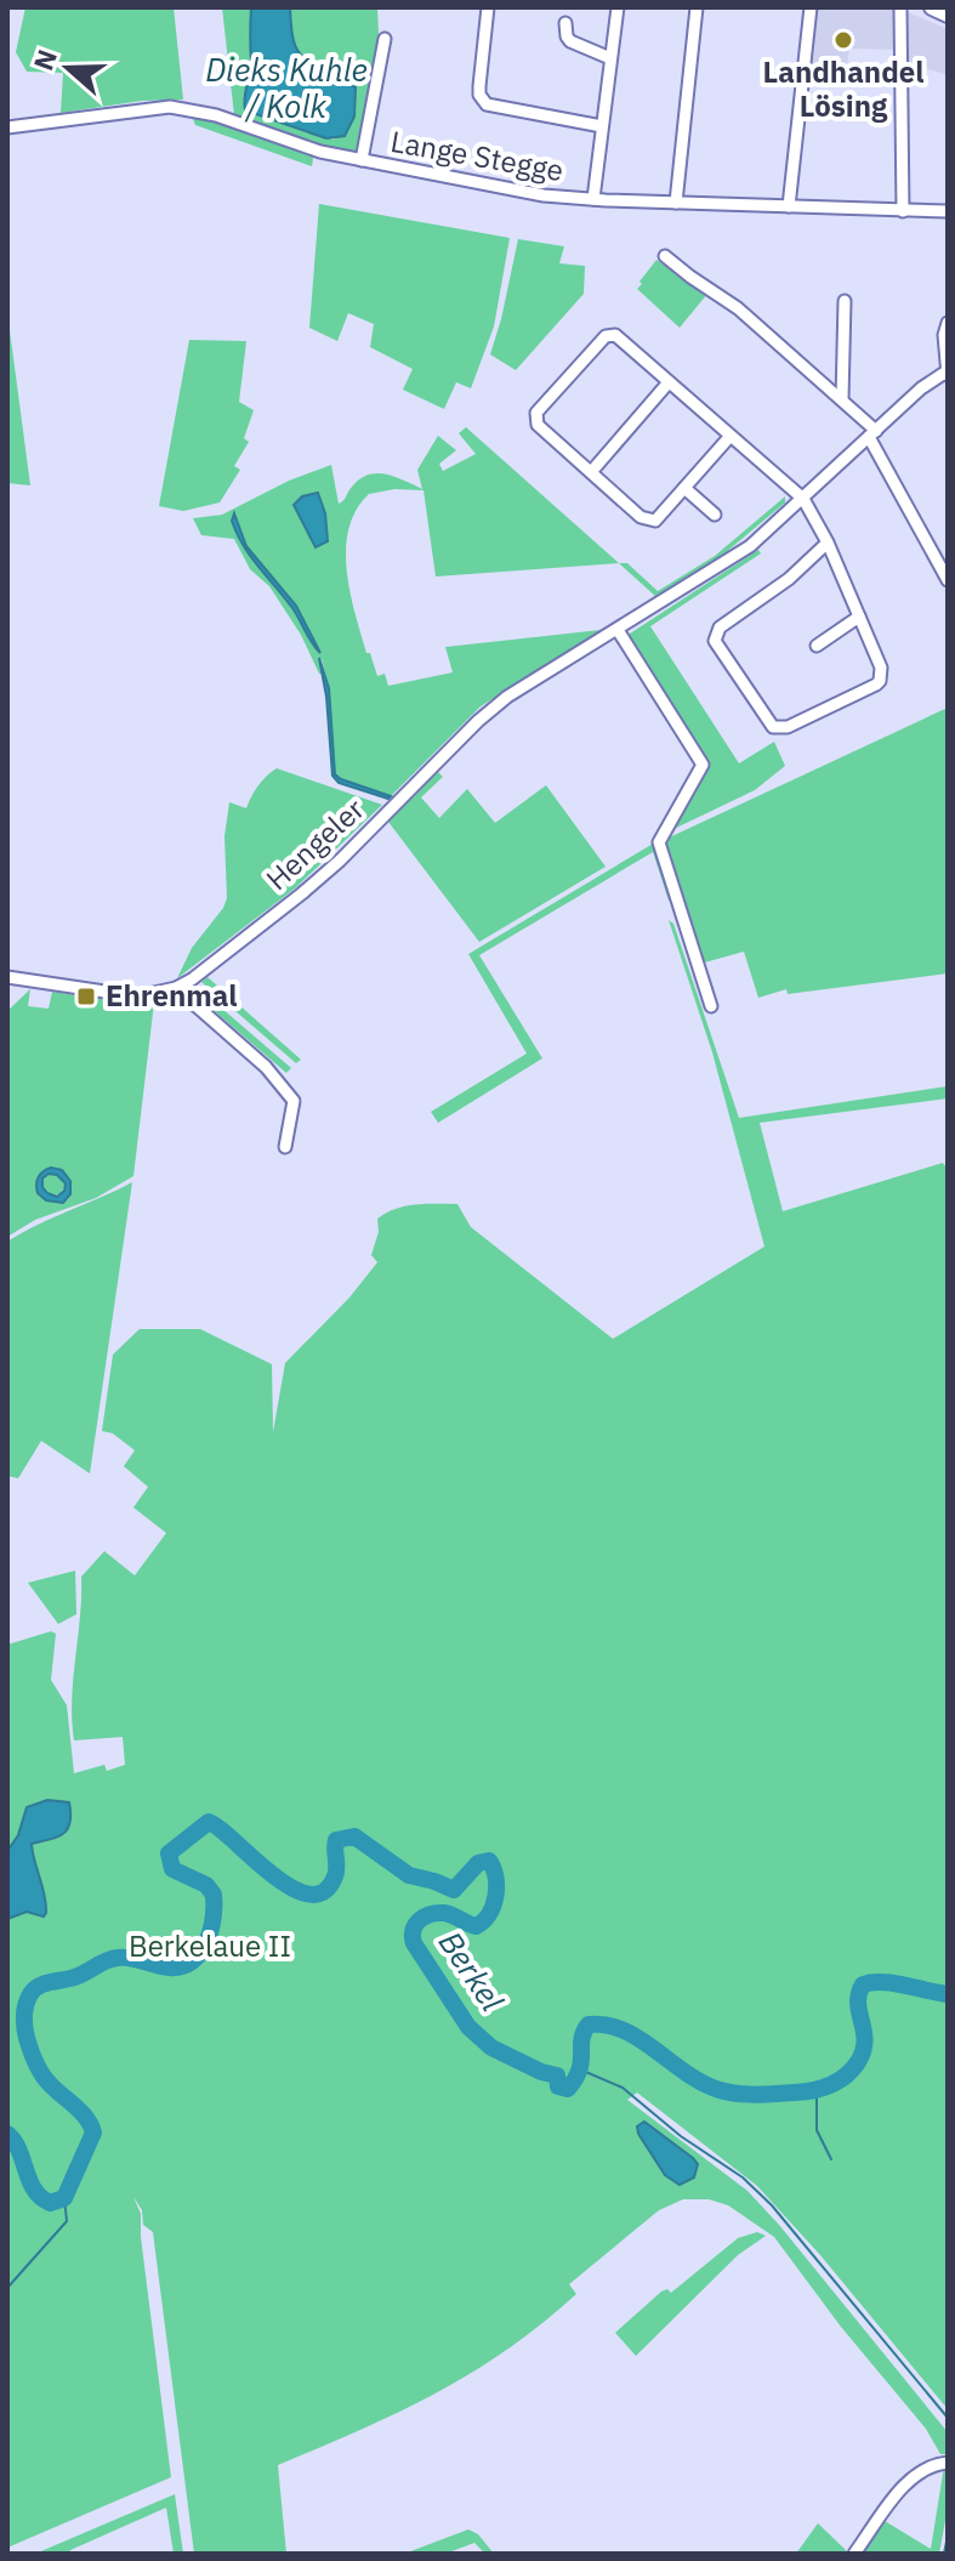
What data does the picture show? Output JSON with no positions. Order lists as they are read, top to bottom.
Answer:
{
  "streets": {
    "street": ["Lange Stegge", "Hengeler"]
  },
  "water": ["Dieks Kuhle / Kolk", "Berkel"],
  "parks": ["Berkelaue II"],
  "places": {
    "other": ["Landhandel Lösing"],
    "transit": ["Ehrenmal"]
  },
  "north": "left"
}
